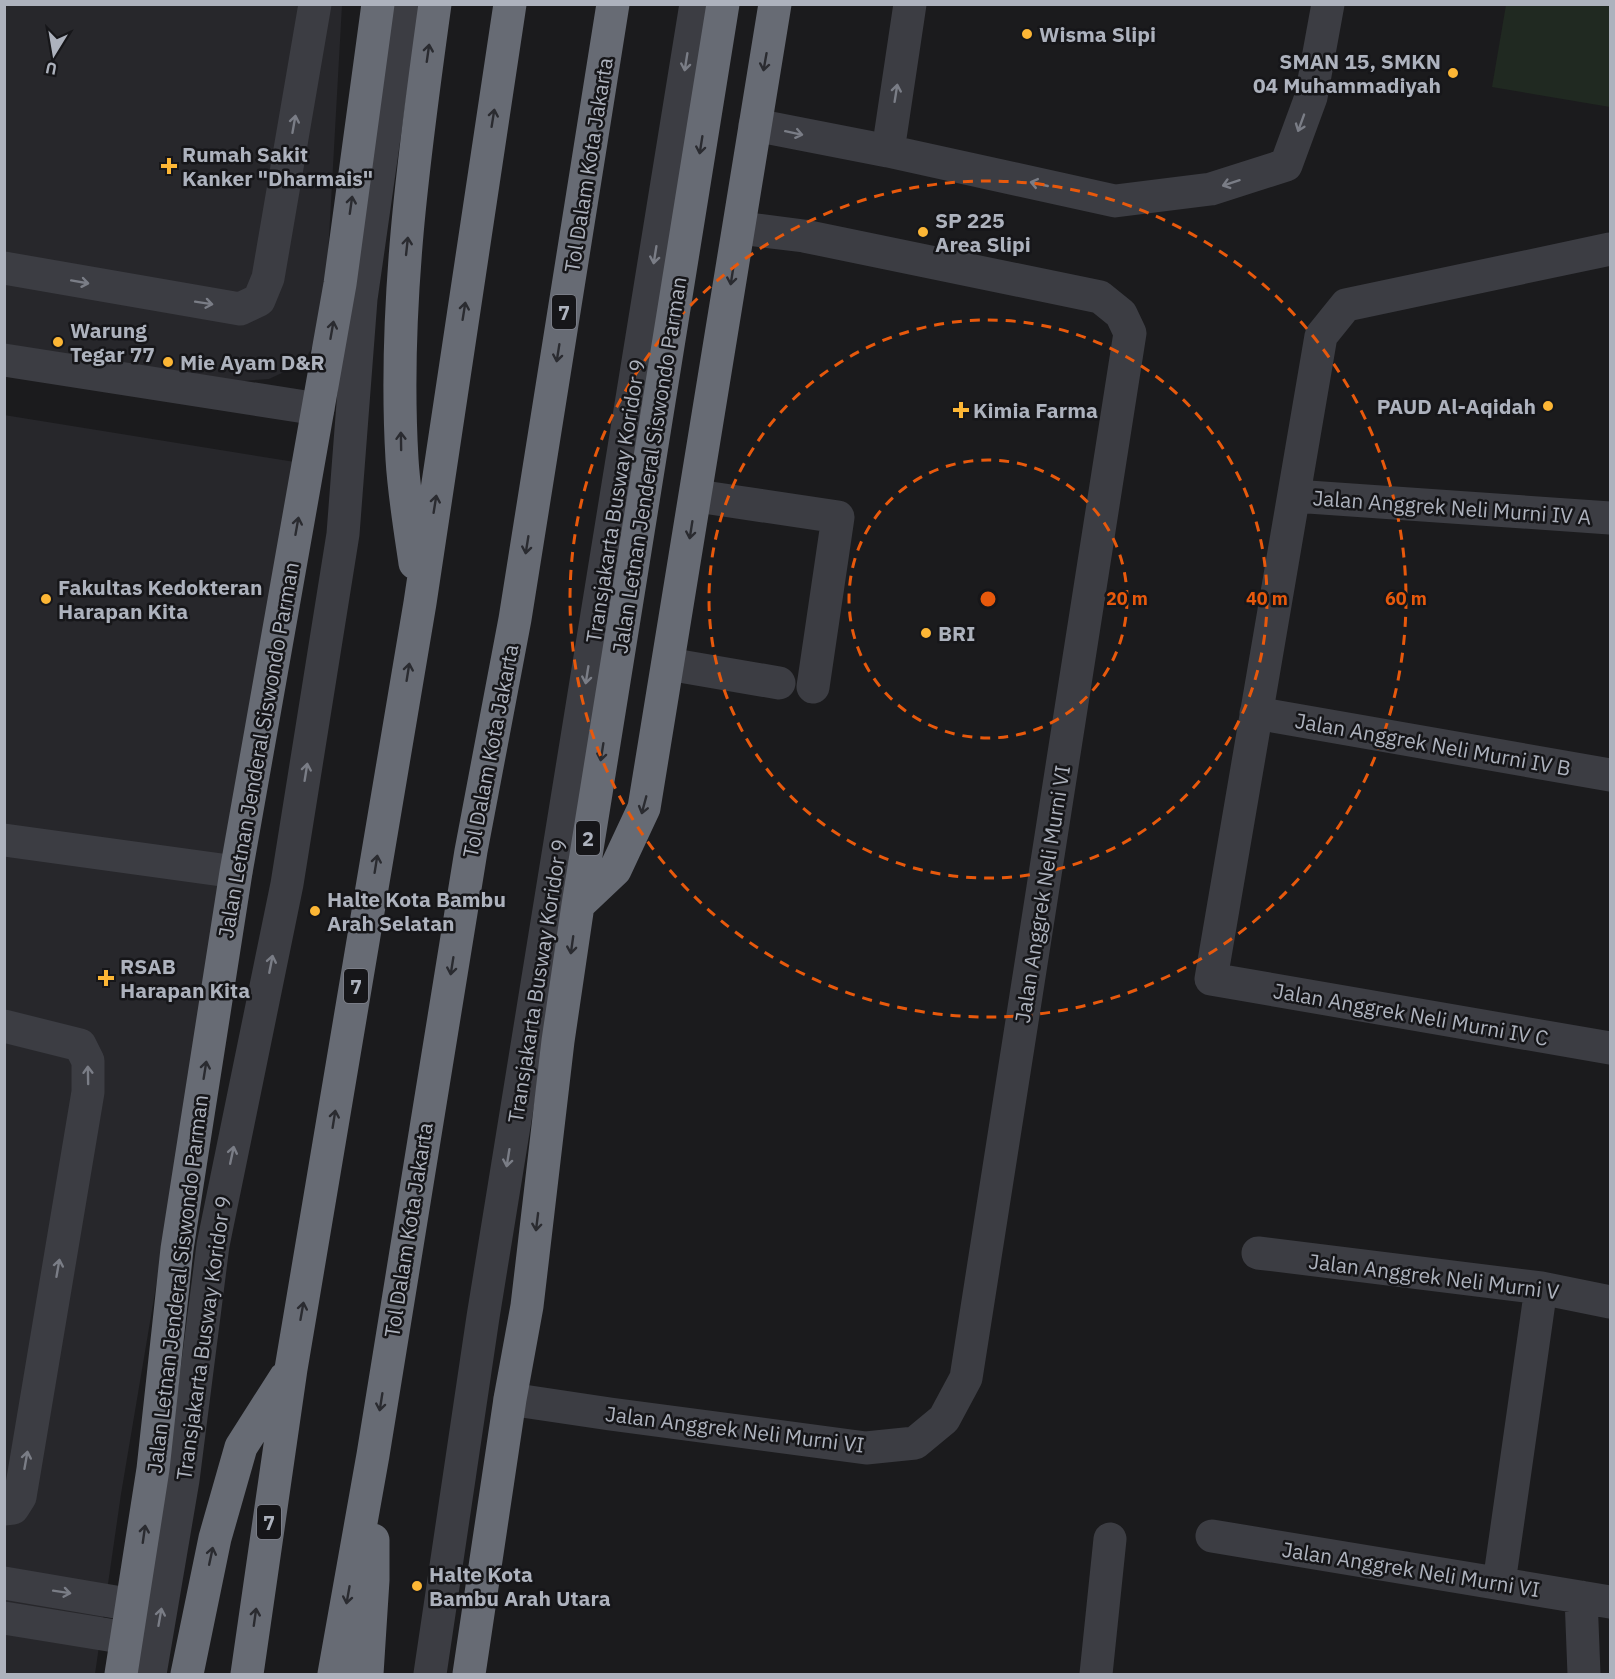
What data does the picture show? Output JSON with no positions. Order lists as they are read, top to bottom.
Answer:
{
  "streets": {
    "highway": [
      "Tol Dalam Kota Jakarta",
      "7",
      "Jalan Letnan Jenderal Siswondo Parman",
      "2"
    ],
    "street": [
      "Transjakarta Busway Koridor 9",
      "Jalan Anggrek Neli Murni IV A",
      "Jalan Anggrek Neli Murni IV B",
      "Jalan Anggrek Neli Murni VI",
      "Jalan Anggrek Neli Murni IV C",
      "Jalan Anggrek Neli Murni V"
    ]
  },
  "crossings": [
    ["Jalan Letnan Jenderal Siswondo Parman", "Jalan Anggrek Neli Murni VI"],
    ["Jalan Anggrek Neli Murni IV B", "Jalan Anggrek Neli Murni IV C"]
  ],
  "places": {
    "other": [
      "Wisma Slipi",
      "SMAN 15, SMKN 04 Muhammadiyah",
      "SP 225 Area Slipi",
      "Warung Tegar 77",
      "Mie Ayam D&R",
      "PAUD Al-Aqidah",
      "Fakultas Kedokteran Harapan Kita",
      "BRI",
      "Halte Kota Bambu Arah Selatan",
      "Halte Kota Bambu Arah Utara"
    ],
    "health": ["Rumah Sakit Kanker \"Dharmais\"", "Kimia Farma", "RSAB Harapan Kita"]
  },
  "north": "bottom",
  "rings": ["20 m", "40 m", "60 m"]
}
